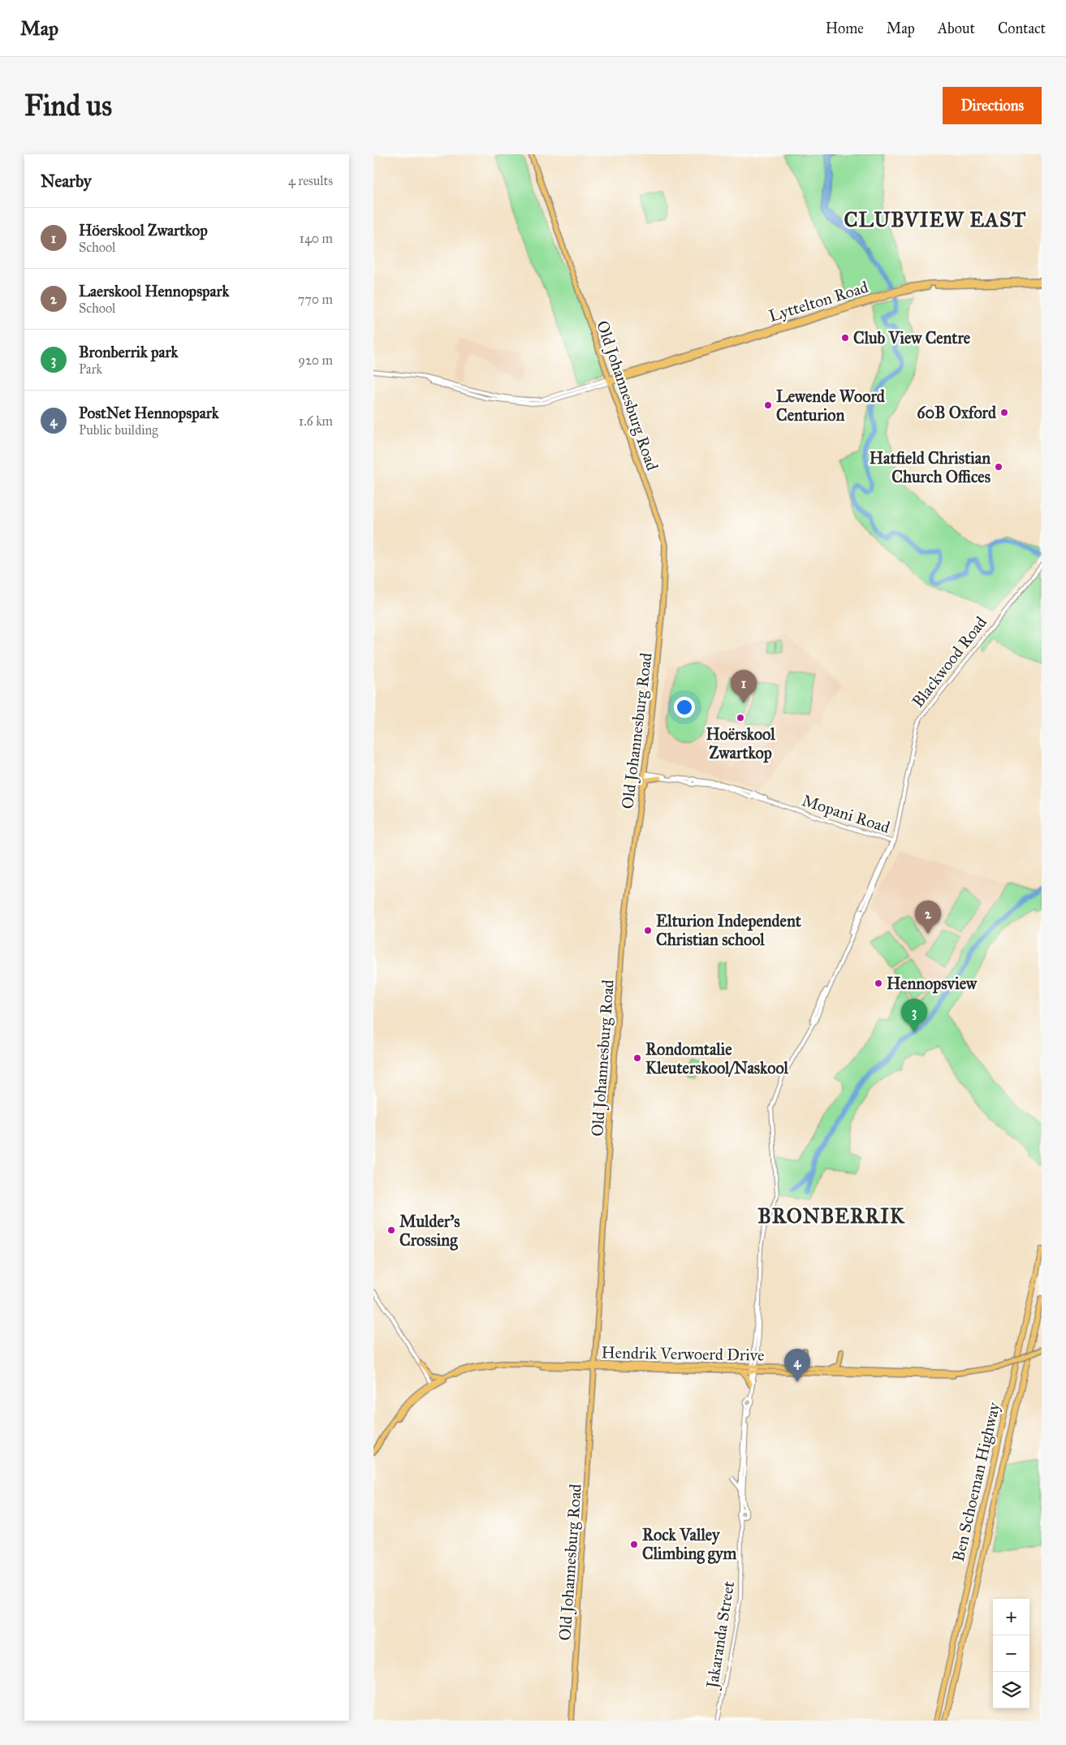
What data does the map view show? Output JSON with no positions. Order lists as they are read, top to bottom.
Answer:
{
  "streets": {
    "highway": ["Ben Schoeman Highway"],
    "main road": ["Lyttelton Road", "Old Johannesburg Road", "Hendrik Verwoerd Drive"],
    "street": ["Blackwood Road", "Mopani Road", "Jakaranda Street"]
  },
  "crossings": [
    ["Lyttelton Road", "Old Johannesburg Road"],
    ["Old Johannesburg Road", "Hendrik Verwoerd Drive"],
    ["Blackwood Road", "Mopani Road"]
  ],
  "districts": ["CLUBVIEW EAST", "BRONBERRIK"],
  "places": [
    "Club View Centre",
    "Lewende Woord Centurion",
    "60B Oxford",
    "Hatfield Christian Church Offices",
    "Hoërskool Zwartkop",
    "Elturion Independent Christian school",
    "Hennopsview",
    "Rondomtalie Kleuterskool/Naskool",
    "Mulder's Crossing",
    "Rock Valley Climbing gym"
  ],
  "page": {
    "header": "Map",
    "nav": [
      "Home",
      "Map",
      "About",
      "Contact"
    ],
    "buttons": "Directions",
    "title": "Find us",
    "heading": ["Nearby", "4 results"],
    "list": [
      {
        "mark": "1",
        "name": "Höerskool Zwartkop",
        "note": "School",
        "value": "140 m"
      },
      {
        "mark": "2",
        "name": "Laerskool Hennopspark",
        "note": "School",
        "value": "770 m"
      },
      {
        "mark": "3",
        "name": "Bronberrik park",
        "note": "Park",
        "value": "920 m"
      },
      {
        "mark": "4",
        "name": "PostNet Hennopspark",
        "note": "Public building",
        "value": "1.6 km"
      }
    ],
    "pins": [
      "1",
      "2",
      "3",
      "4"
    ],
    "map_buttons": ["+", "−"]
  }
}
